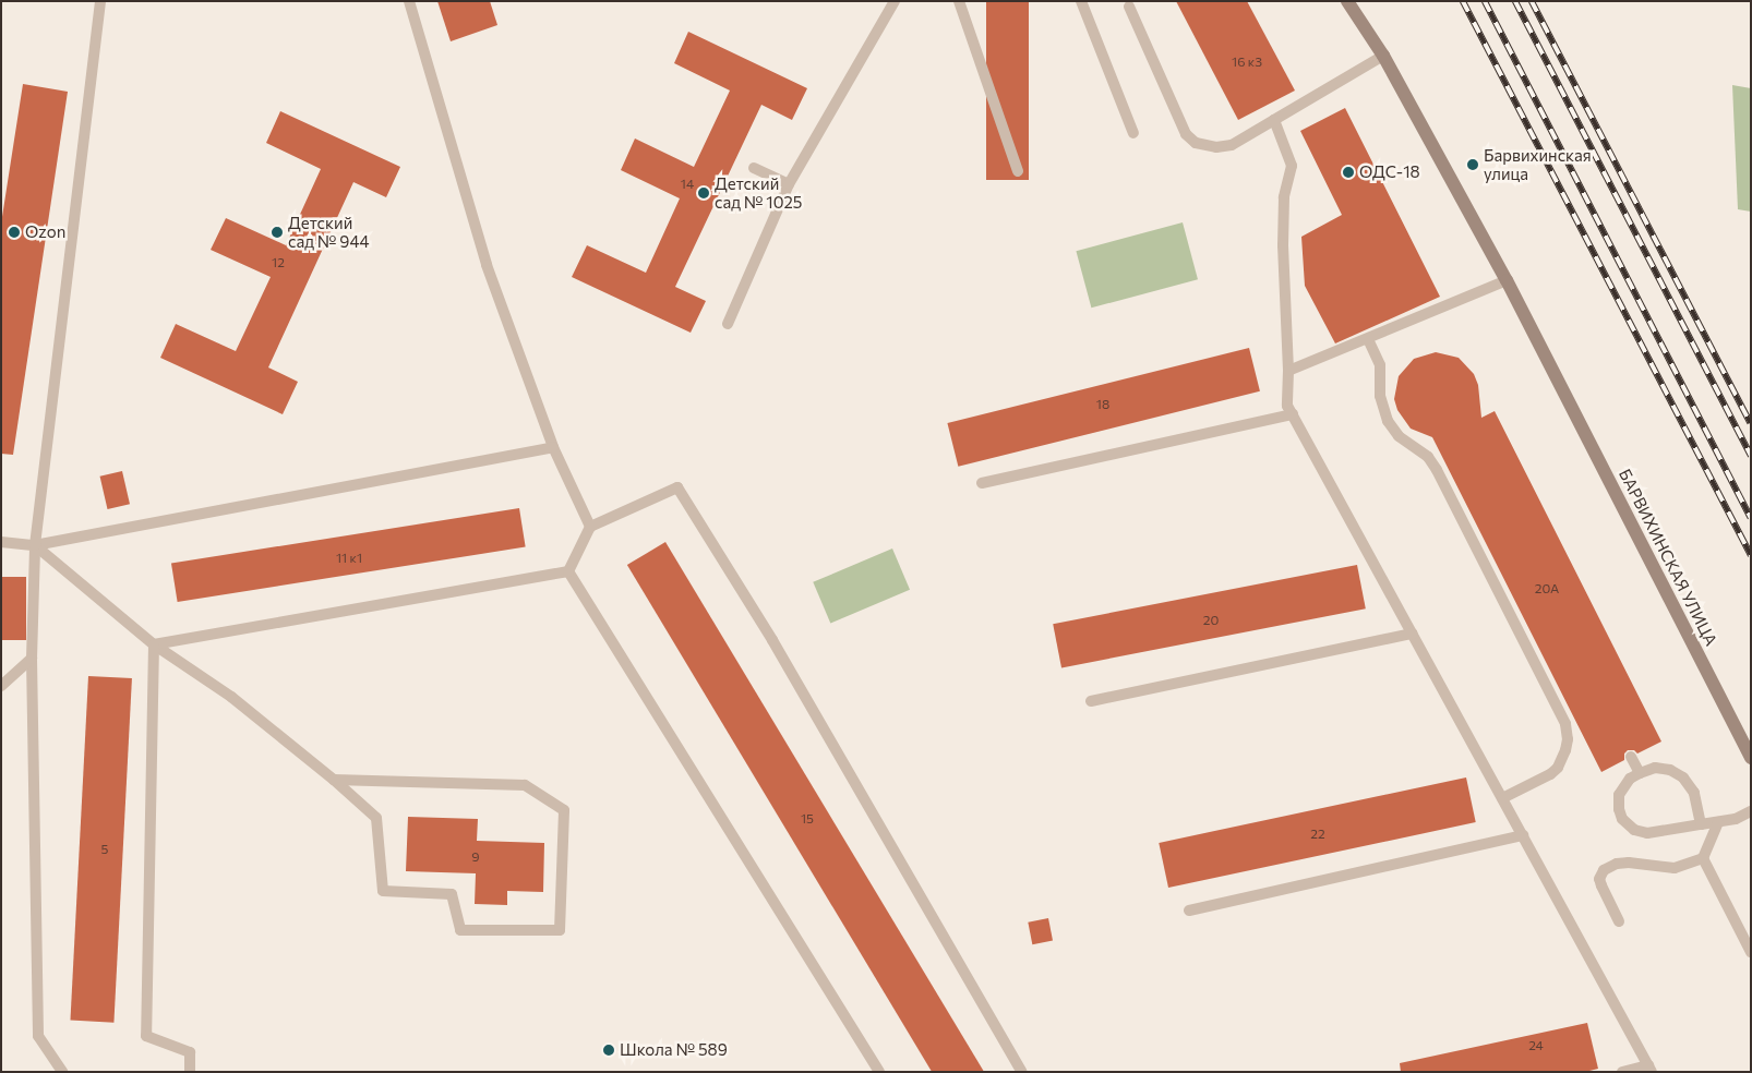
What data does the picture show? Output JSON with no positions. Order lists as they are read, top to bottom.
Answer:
{
  "streets": {
    "street": ["БАРВИХИНСКАЯ УЛИЦА"]
  },
  "places": [
    "Барвихинская улица",
    "ОДС-18",
    "Детский сад № 1025",
    "Ozon",
    "Детский сад № 944",
    "Школа № 589"
  ],
  "house_numbers": [
    "16 к3",
    "14",
    "12",
    "18",
    "11 к1",
    "20А",
    "20",
    "15",
    "22",
    "5",
    "9",
    "24"
  ]
}
